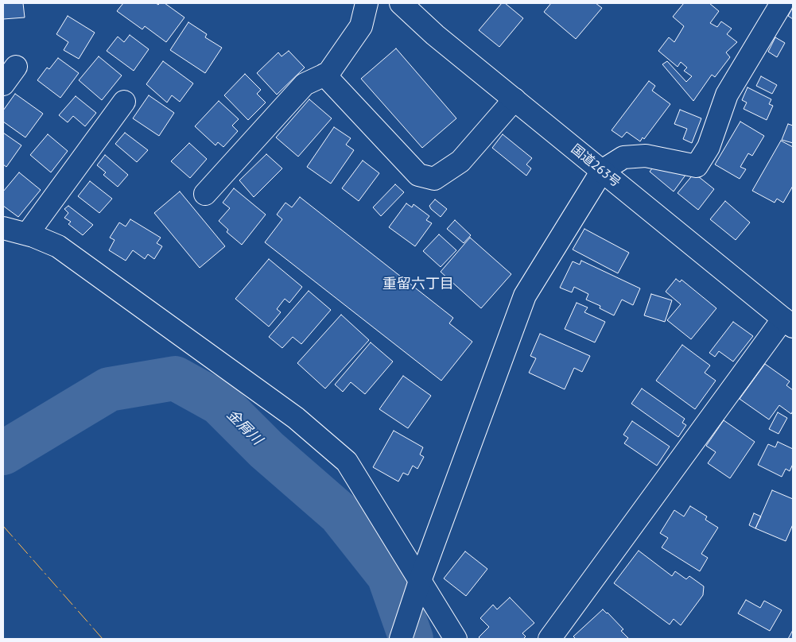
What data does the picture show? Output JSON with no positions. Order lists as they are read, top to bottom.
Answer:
{
  "streets": {
    "main road": ["国道263号"]
  },
  "districts": ["重留六丁目"],
  "water": ["金屑川"]
}
